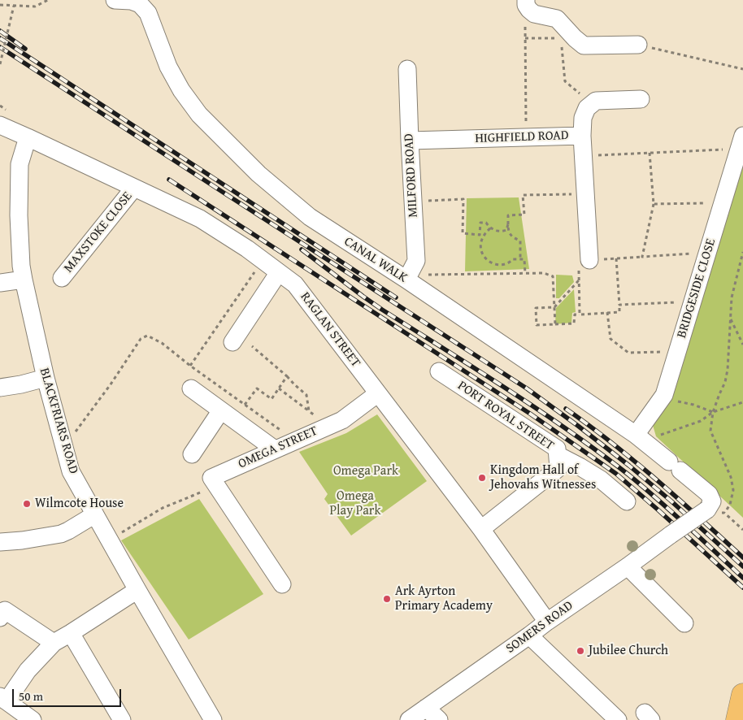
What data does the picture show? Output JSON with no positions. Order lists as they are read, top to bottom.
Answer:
{
  "streets": {
    "street": [
      "HIGHFIELD ROAD",
      "MILFORD ROAD",
      "MAXSTOKE CLOSE",
      "CANAL WALK",
      "BRIDGESIDE CLOSE",
      "RAGLAN STREET",
      "PORT ROYAL STREET",
      "BLACKFRIARS ROAD",
      "OMEGA STREET",
      "SOMERS ROAD"
    ]
  },
  "crossings": [
    ["HIGHFIELD ROAD", "MILFORD ROAD"],
    ["MILFORD ROAD", "CANAL WALK"],
    ["MAXSTOKE CLOSE", "RAGLAN STREET"],
    ["CANAL WALK", "BRIDGESIDE CLOSE"],
    ["CANAL WALK", "SOMERS ROAD"],
    ["RAGLAN STREET", "PORT ROYAL STREET"],
    ["RAGLAN STREET", "BLACKFRIARS ROAD"],
    ["RAGLAN STREET", "OMEGA STREET"],
    ["RAGLAN STREET", "SOMERS ROAD"]
  ],
  "parks": ["Omega Park", "Omega Play Park"],
  "places": [
    "Kingdom Hall of Jehovahs Witnesses",
    "Wilmcote House",
    "Ark Ayrton Primary Academy",
    "Jubilee Church"
  ],
  "scale_bar": "50 m"
}
